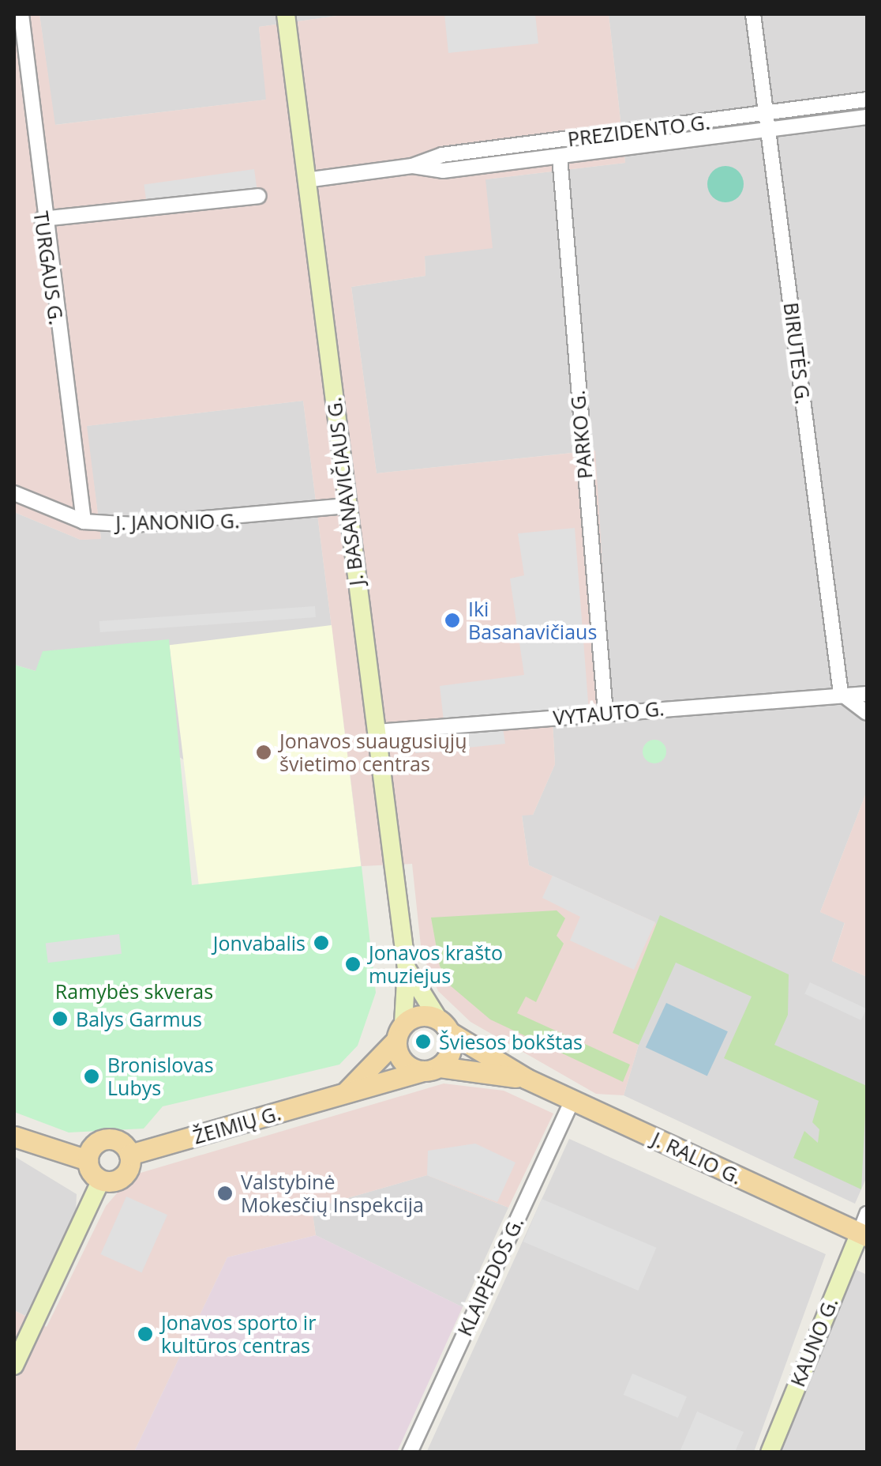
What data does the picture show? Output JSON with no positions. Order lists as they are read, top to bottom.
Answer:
{
  "streets": {
    "main road": [
      "J. BASANAVIČIAUS G.",
      "ŽEIMIŲ G.",
      "J. RALIO G.",
      "KAUNO G."
    ],
    "street": [
      "PREZIDENTO G.",
      "TURGAUS G.",
      "BIRUTĖS G.",
      "PARKO G.",
      "J. JANONIO G.",
      "VYTAUTO G.",
      "KLAIPĖDOS G."
    ]
  },
  "crossings": [
    ["PREZIDENTO G.", "BIRUTĖS G."],
    ["PREZIDENTO G.", "PARKO G."],
    ["PREZIDENTO G.", "J. BASANAVIČIAUS G."],
    ["TURGAUS G.", "J. JANONIO G."],
    ["BIRUTĖS G.", "VYTAUTO G."],
    ["PARKO G.", "VYTAUTO G."],
    ["J. BASANAVIČIAUS G.", "J. JANONIO G."],
    ["J. BASANAVIČIAUS G.", "VYTAUTO G."],
    ["J. BASANAVIČIAUS G.", "ŽEIMIŲ G."],
    ["J. BASANAVIČIAUS G.", "J. RALIO G."],
    ["ŽEIMIŲ G.", "J. RALIO G."],
    ["J. RALIO G.", "KLAIPĖDOS G."],
    ["J. RALIO G.", "KAUNO G."]
  ],
  "parks": ["Ramybės skveras"],
  "places": [
    "Iki Basanavičiaus",
    "Jonavos suaugusiųjų švietimo centras",
    "Jonvabalis",
    "Jonavos krašto muziejus",
    "Balys Garmus",
    "Šviesos bokštas",
    "Bronislovas Lubys",
    "Valstybinė Mokesčių Inspekcija",
    "Jonavos sporto ir kultūros centras"
  ]
}
